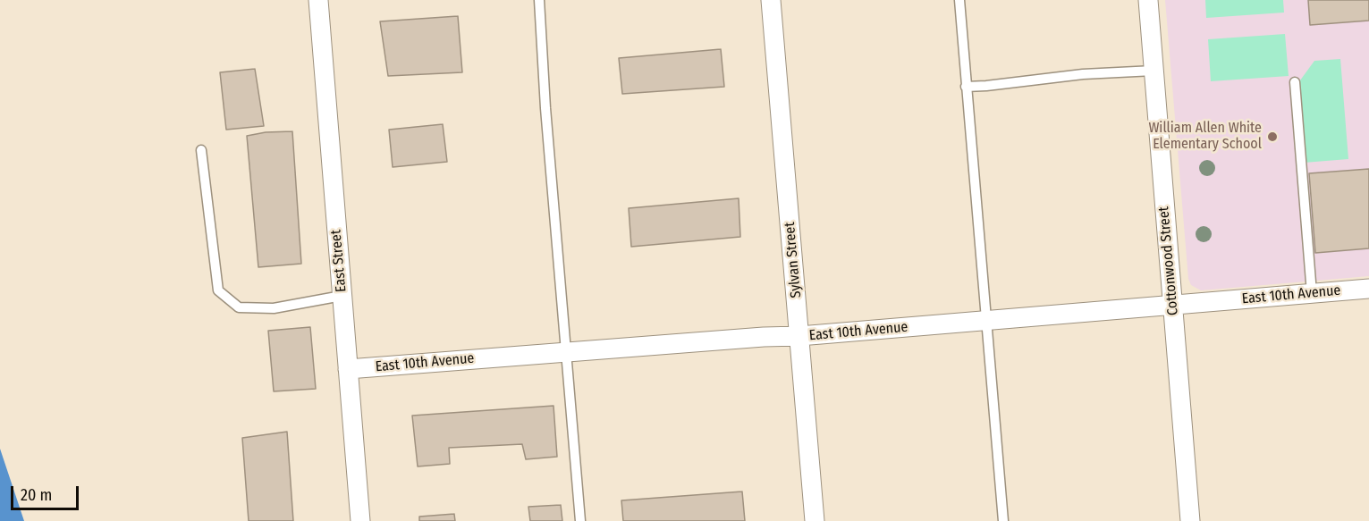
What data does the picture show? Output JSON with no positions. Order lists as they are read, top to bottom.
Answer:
{
  "streets": {
    "street": [
      "Sylvan Street",
      "East Street",
      "Cottonwood Street",
      "East 10th Avenue"
    ]
  },
  "crossings": [
    ["Sylvan Street", "East 10th Avenue"],
    ["East Street", "East 10th Avenue"],
    ["Cottonwood Street", "East 10th Avenue"]
  ],
  "places": ["William Allen White Elementary School"],
  "scale_bar": "20 m"
}
